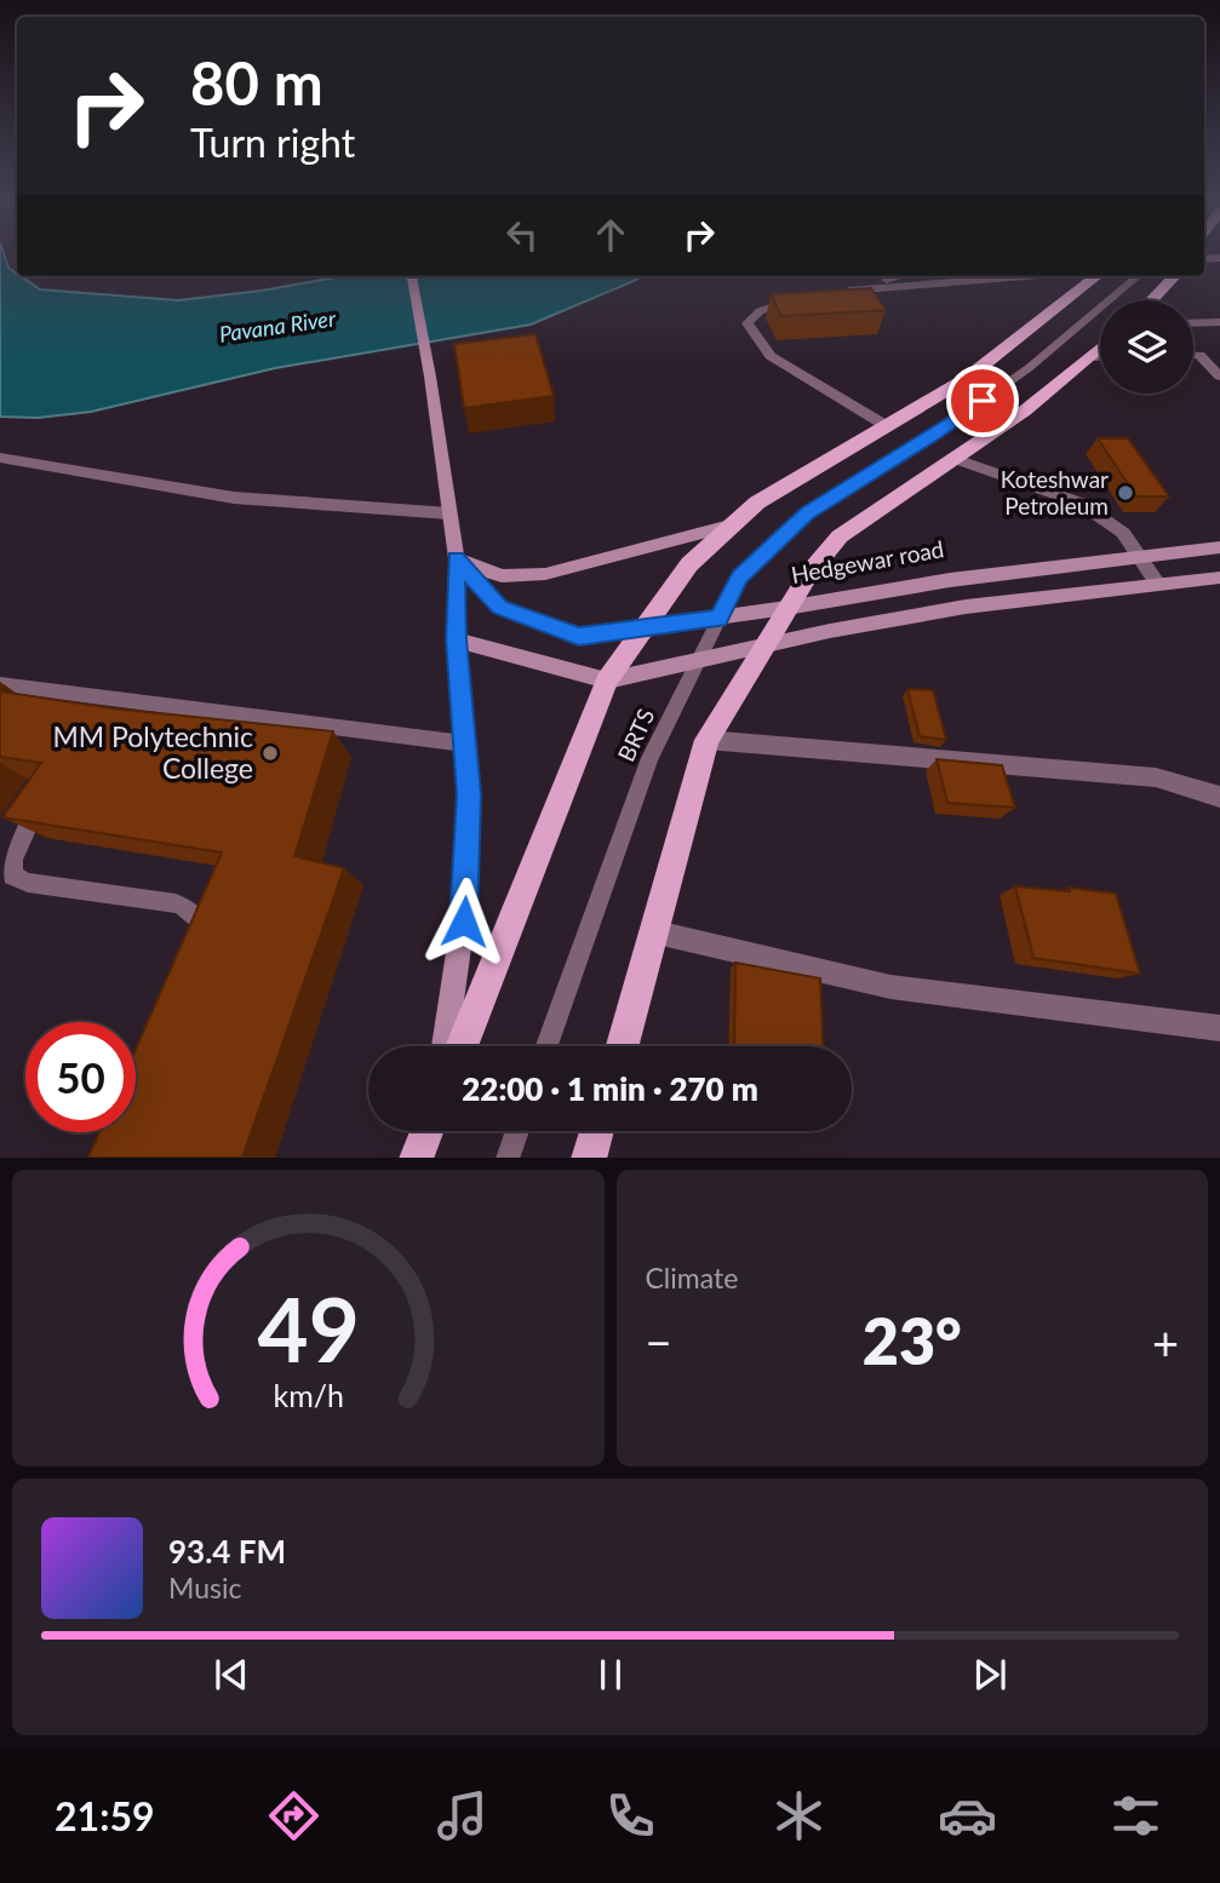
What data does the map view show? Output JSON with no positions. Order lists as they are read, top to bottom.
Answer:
{
  "streets": {
    "main road": ["Hedgewar road"],
    "lane": ["BRTS"]
  },
  "crossings": [
    ["Hedgewar road", "BRTS"]
  ],
  "water": ["Pavana River"],
  "places": ["Koteshwar Petroleum", "MM Polytechnic College"],
  "page": {
    "turn": ["80 m", "Turn right"],
    "limit": "50",
    "trip": "22:00 · 1 min · 270 m",
    "tile": "Climate",
    "heat": ["−", "23°", "+"],
    "song": ["93.4 FM", "Music"],
    "tabs": "21:59",
    "gauge": ["49", "km/h"]
  }
}
